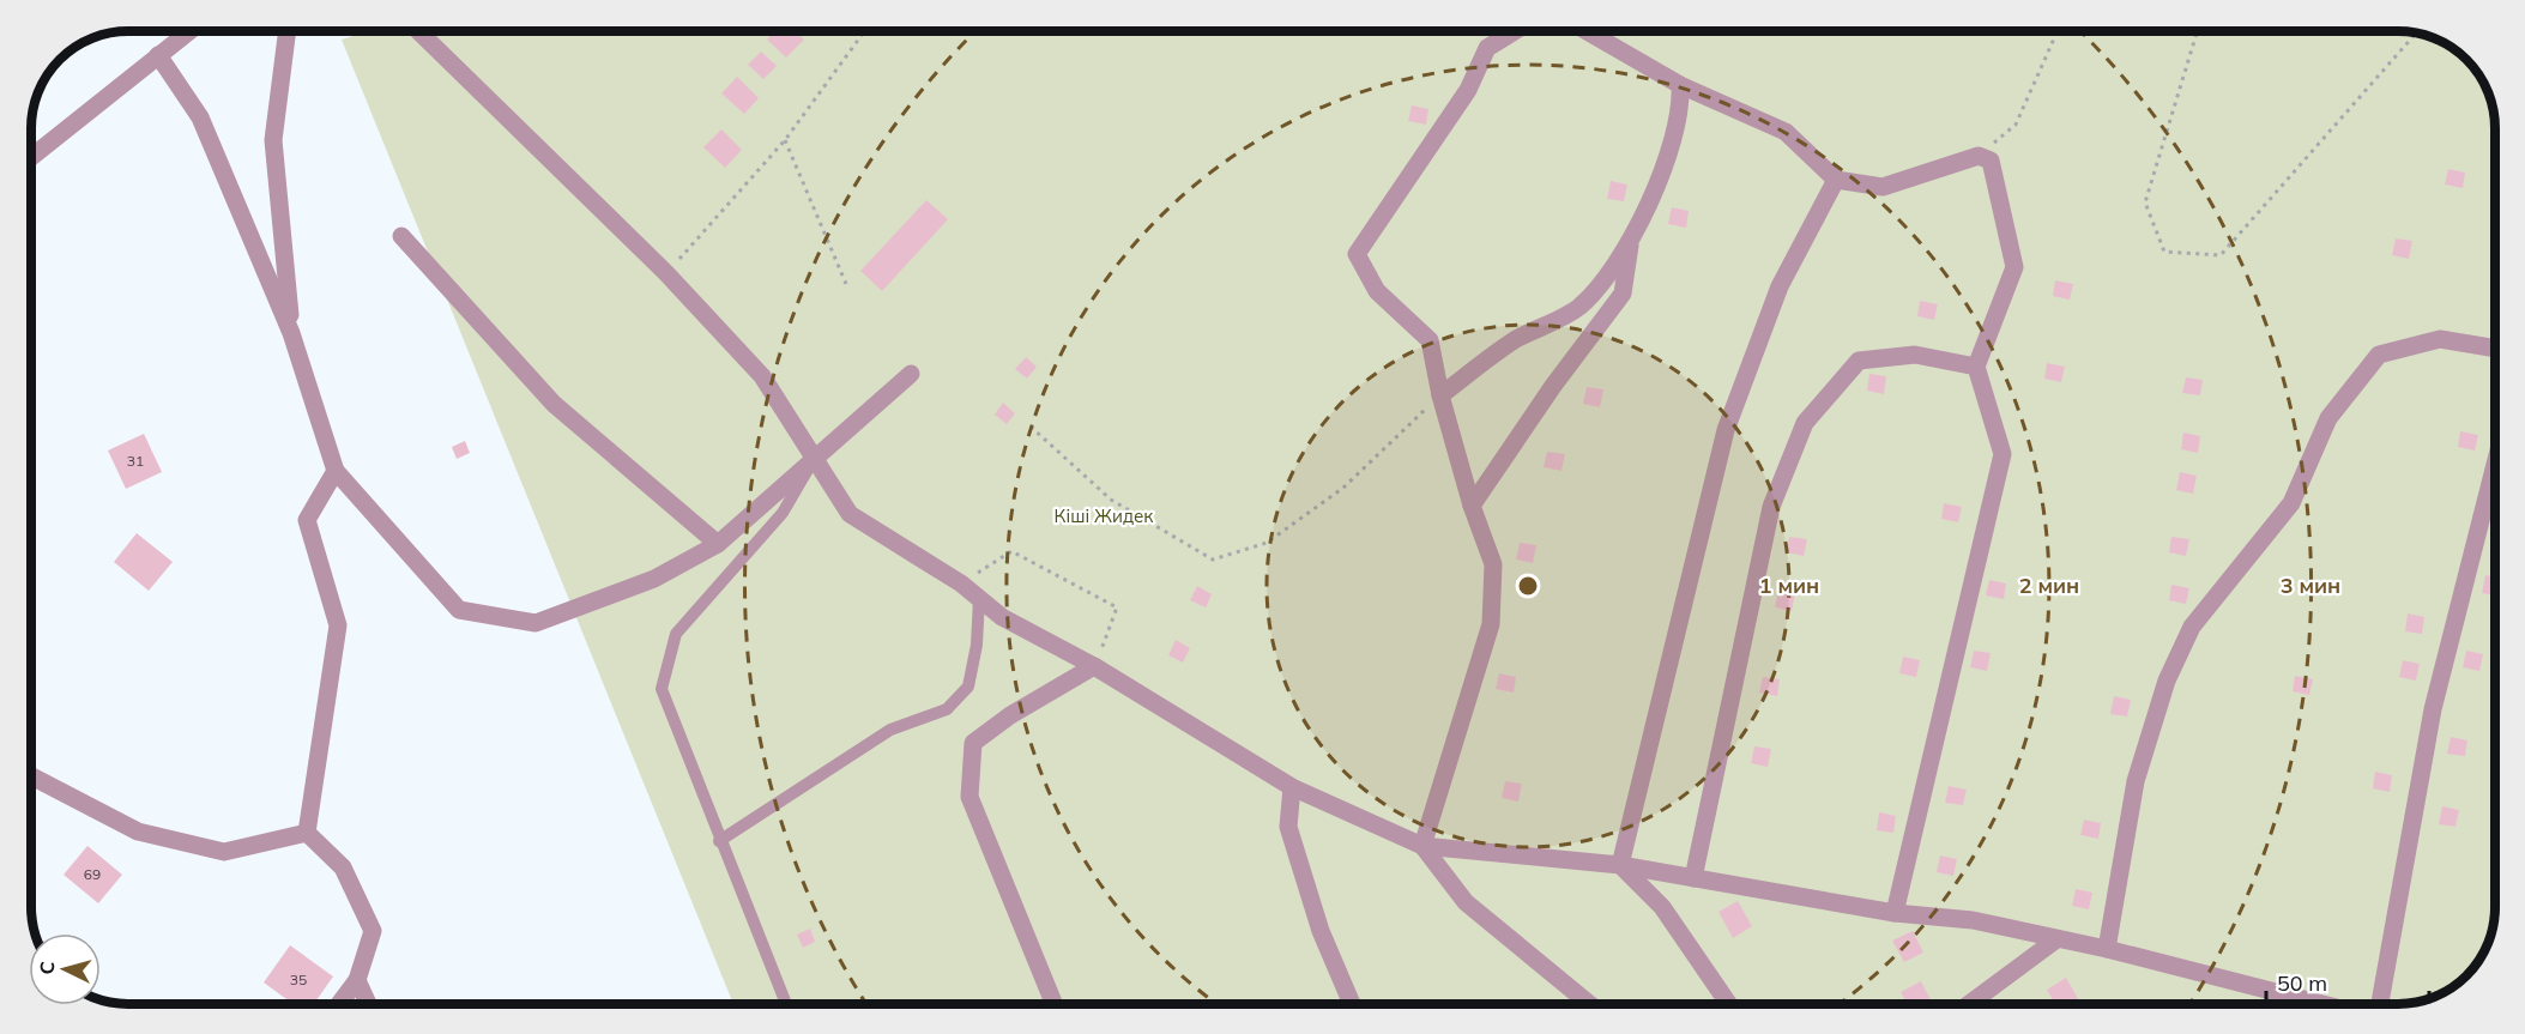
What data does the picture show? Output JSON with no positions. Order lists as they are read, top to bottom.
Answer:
{
  "parks": ["Кіші Жидек"],
  "house_numbers": ["31", "69", "35"],
  "scale_bar": "50 m",
  "north": "left",
  "rings": ["1 мин", "2 мин", "3 мин"]
}
